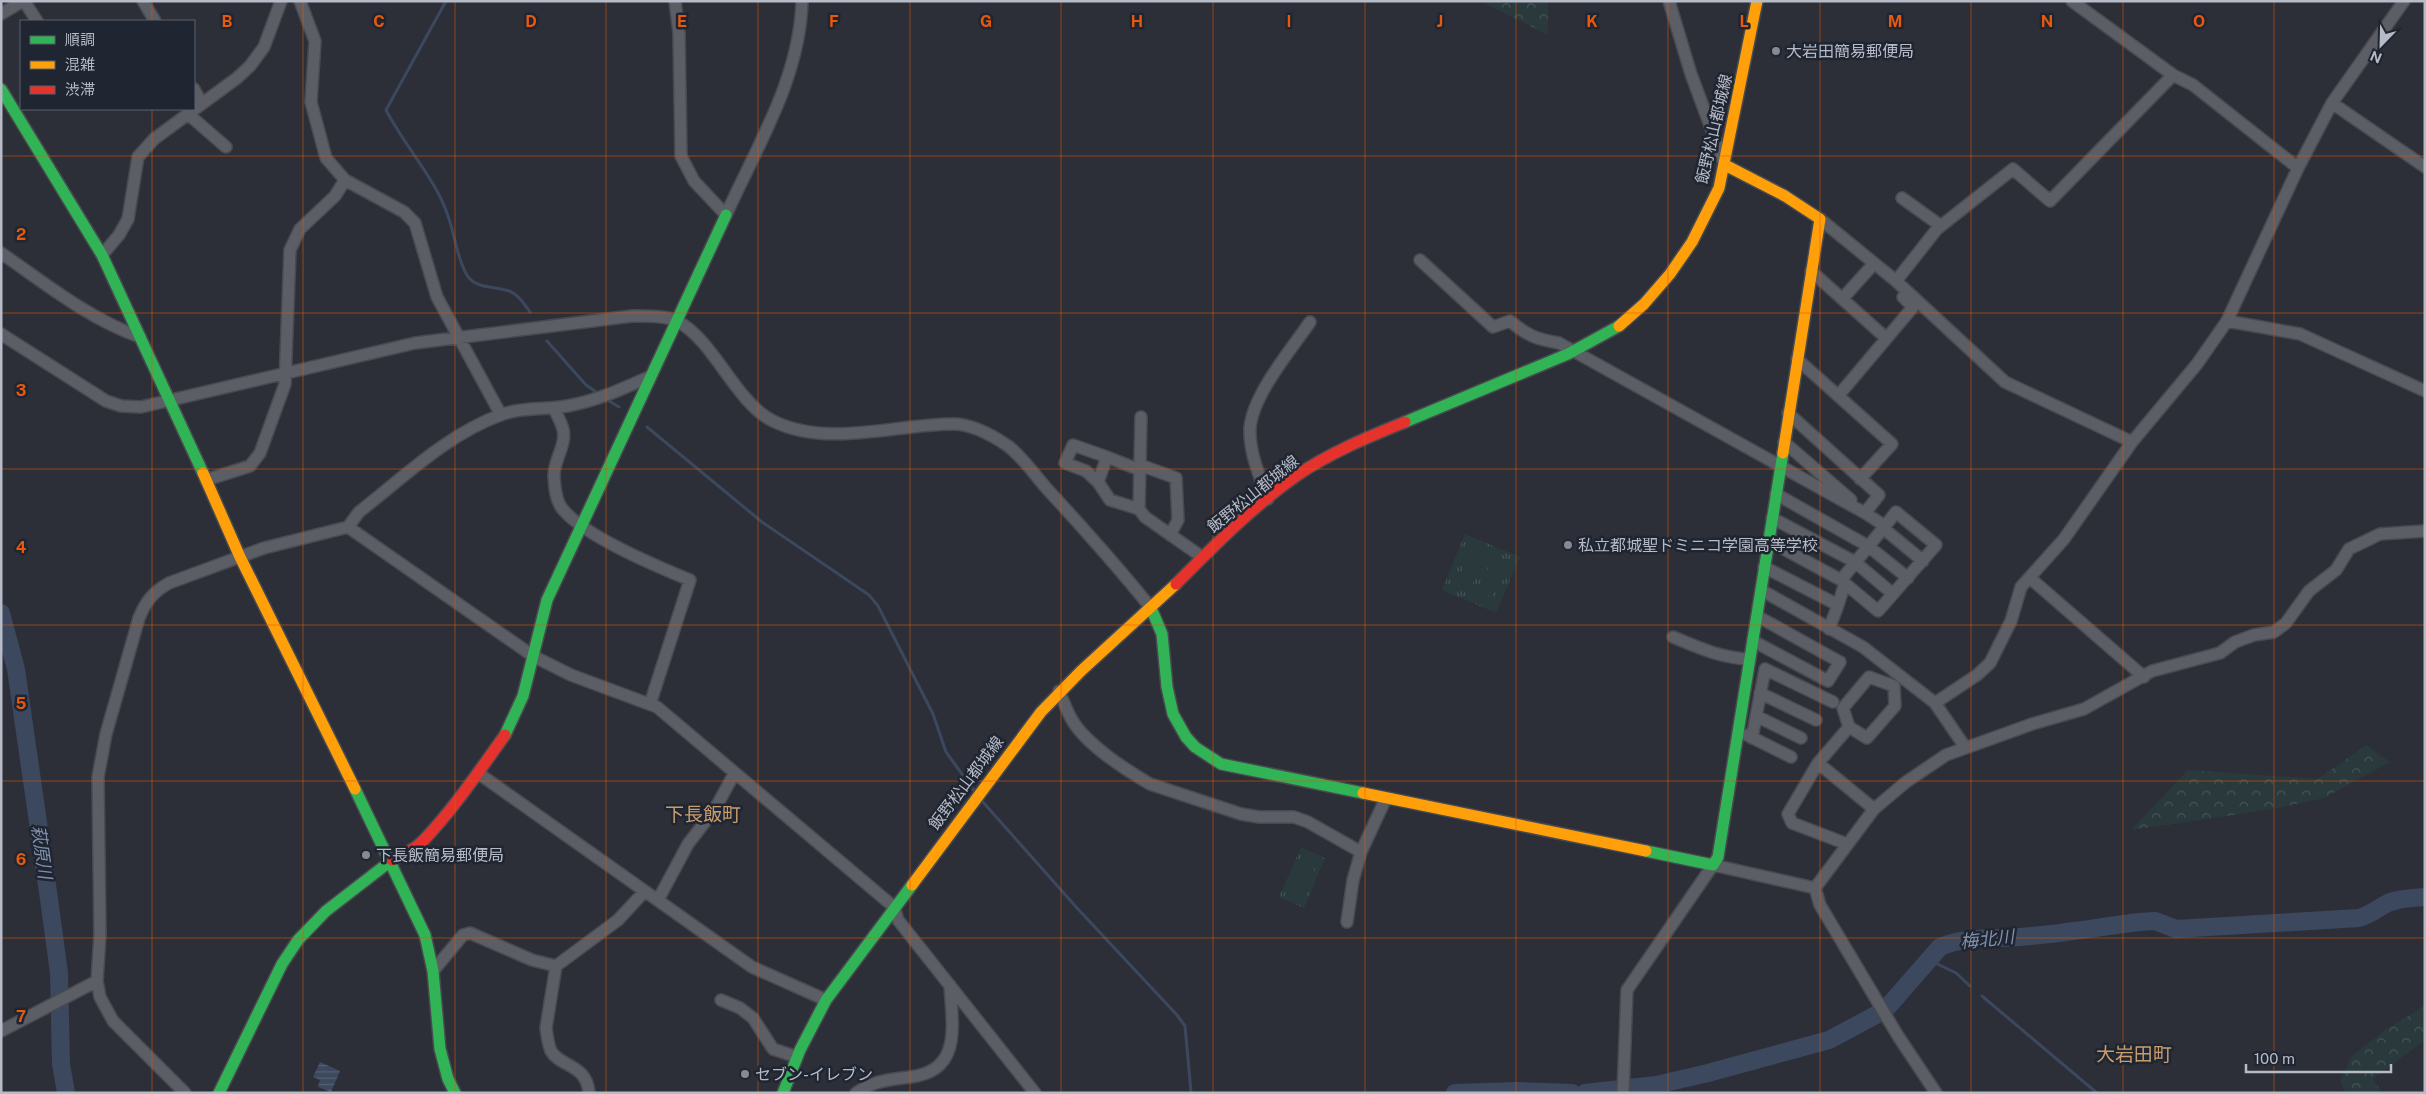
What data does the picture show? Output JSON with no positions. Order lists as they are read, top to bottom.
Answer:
{
  "streets": {
    "street": ["飯野松山都城線"]
  },
  "districts": ["下長飯町", "大岩田町"],
  "water": ["萩原川", "梅北川"],
  "places": [
    "大岩田簡易郵便局",
    "私立都城聖ドミニコ学園高等学校",
    "下長飯簡易郵便局",
    "セブン-イレブン"
  ],
  "legend": ["順調", "混雑", "渋滞"],
  "scale_bar": "100 m",
  "north": "bottom left",
  "grid": {
    "columns": [
      "B",
      "C",
      "D",
      "E",
      "F",
      "G",
      "H",
      "I",
      "J",
      "K",
      "L",
      "M",
      "N",
      "O"
    ],
    "rows": [
      "2",
      "3",
      "4",
      "5",
      "6",
      "7"
    ]
  }
}
